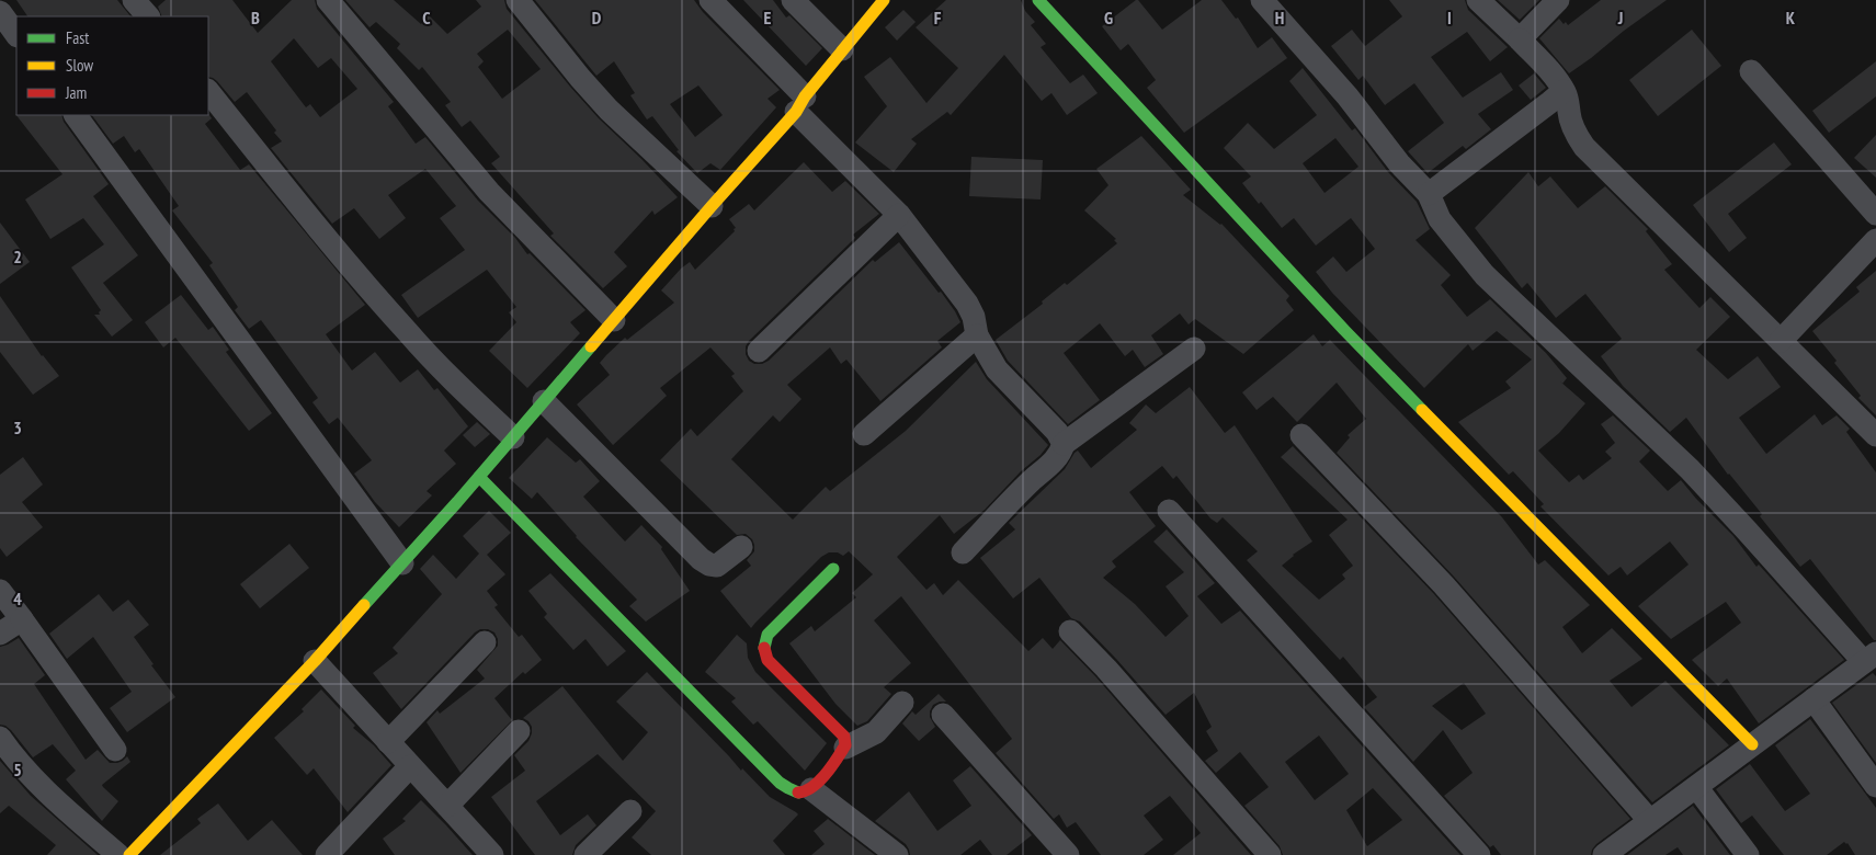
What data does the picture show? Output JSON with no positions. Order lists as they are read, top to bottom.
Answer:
{
  "legend": ["Fast", "Slow", "Jam"],
  "grid": {
    "columns": [
      "B",
      "C",
      "D",
      "E",
      "F",
      "G",
      "H",
      "I",
      "J",
      "K"
    ],
    "rows": [
      "2",
      "3",
      "4",
      "5"
    ]
  }
}
